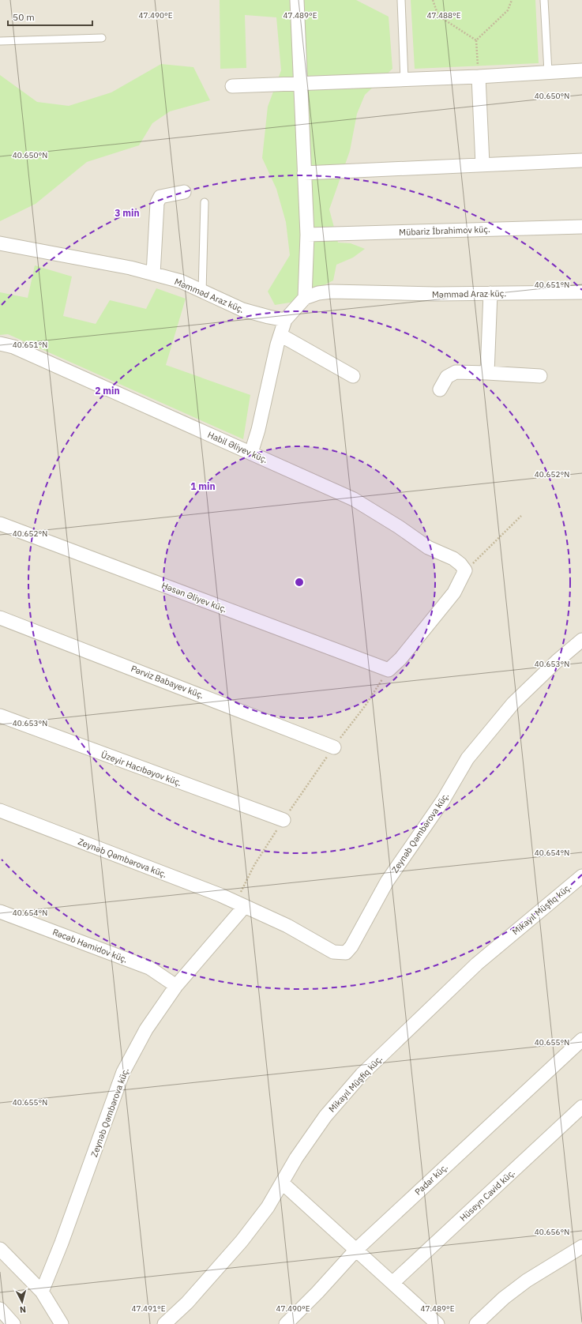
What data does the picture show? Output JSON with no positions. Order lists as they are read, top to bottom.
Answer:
{
  "streets": {
    "street": [
      "Mübariz İbrahimov küç.",
      "Məmməd Araz küç.",
      "Habil Əliyev küç.",
      "Həsən Əliyev küç.",
      "Pərviz Babayev küç.",
      "Üzeyir Hacıbəyov küç.",
      "Zeynəb Qəmbərova küç.",
      "Mikayıl Müşfiq küç.",
      "Rəcəb Həmidov küç.",
      "Padar küç.",
      "Hüseyn Cavid küç."
    ]
  },
  "crossings": [
    ["Zeynəb Qəmbərova küç.", "Rəcəb Həmidov küç."]
  ],
  "scale_bar": "50 m",
  "north": "bottom",
  "coordinates": [
    "47.490°E",
    "47.489°E",
    "47.488°E",
    "40.650°N",
    "40.651°N",
    "40.652°N",
    "40.653°N",
    "40.654°N",
    "40.655°N",
    "40.656°N",
    "47.491°E"
  ],
  "rings": ["3 min", "2 min", "1 min"]
}
